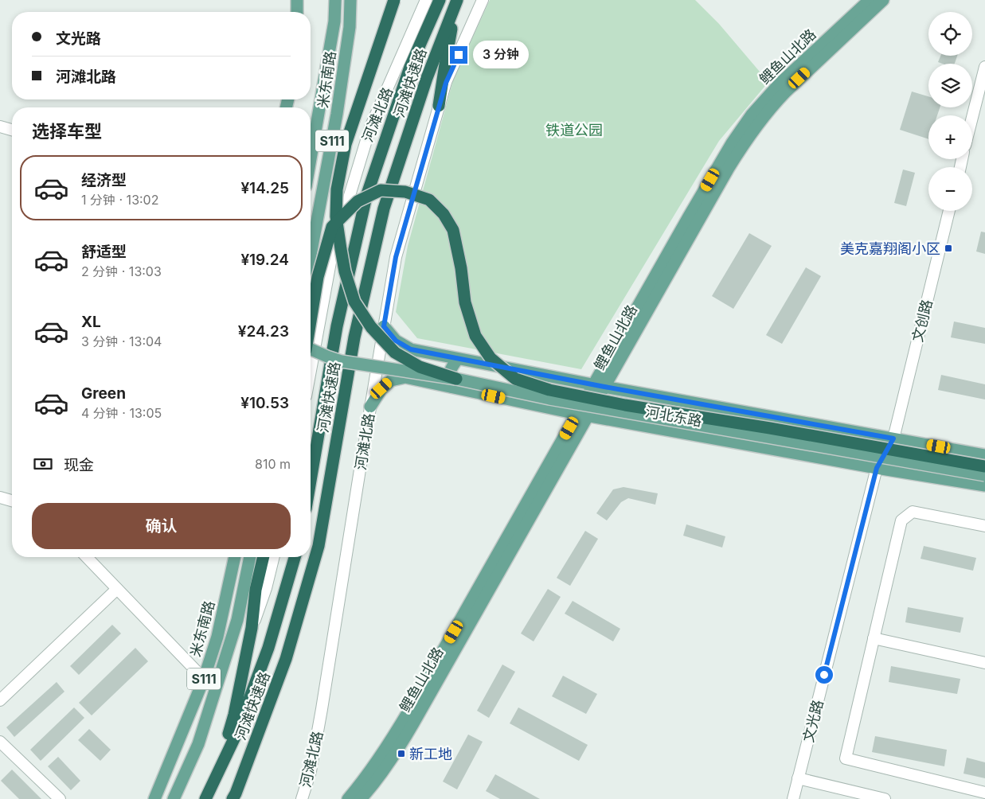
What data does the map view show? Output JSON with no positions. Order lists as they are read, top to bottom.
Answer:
{
  "streets": {
    "highway": ["河滩快速路"],
    "main road": [
      "鲤鱼山北路",
      "米东南路",
      "S111",
      "河北东路"
    ],
    "street": ["河滩北路", "文创路", "文光路"]
  },
  "crossings": [
    ["鲤鱼山北路", "河北东路"],
    ["河滩北路", "河北东路"],
    ["文创路", "河北东路"],
    ["文创路", "文光路"],
    ["河北东路", "文光路"]
  ],
  "parks": ["铁道公园"],
  "places": {
    "transit": ["美克嘉翔阁小区", "新工地"]
  },
  "page": {
    "map_buttons": ["+", "−"],
    "banner": ["文光路", "河滩北路"],
    "bubble": "3 分钟",
    "heading": "选择车型",
    "list": [
      {
        "name": "经济型",
        "note": "1 分钟 · 13:02",
        "value": "¥14.25"
      },
      {
        "name": "舒适型",
        "note": "2 分钟 · 13:03",
        "value": "¥19.24"
      },
      {
        "name": "XL",
        "note": "3 分钟 · 13:04",
        "value": "¥24.23"
      },
      {
        "name": "Green",
        "note": "4 分钟 · 13:05",
        "value": "¥10.53"
      }
    ],
    "pay": ["现金", "810 m"],
    "buttons": "确认"
  }
}
